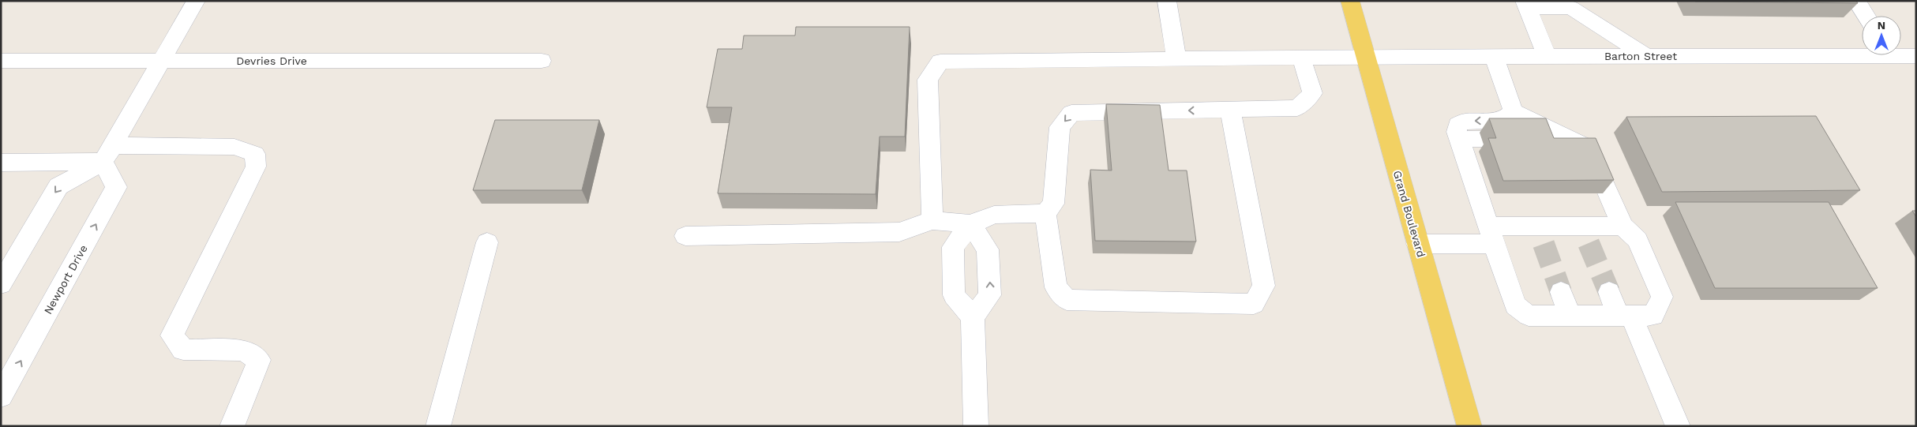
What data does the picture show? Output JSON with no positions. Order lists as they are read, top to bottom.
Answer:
{
  "streets": {
    "main road": ["Grand Boulevard"],
    "street": ["Barton Street", "Devries Drive", "Newport Drive"]
  },
  "crossings": [
    ["Barton Street", "Grand Boulevard"]
  ],
  "north": "top"
}
